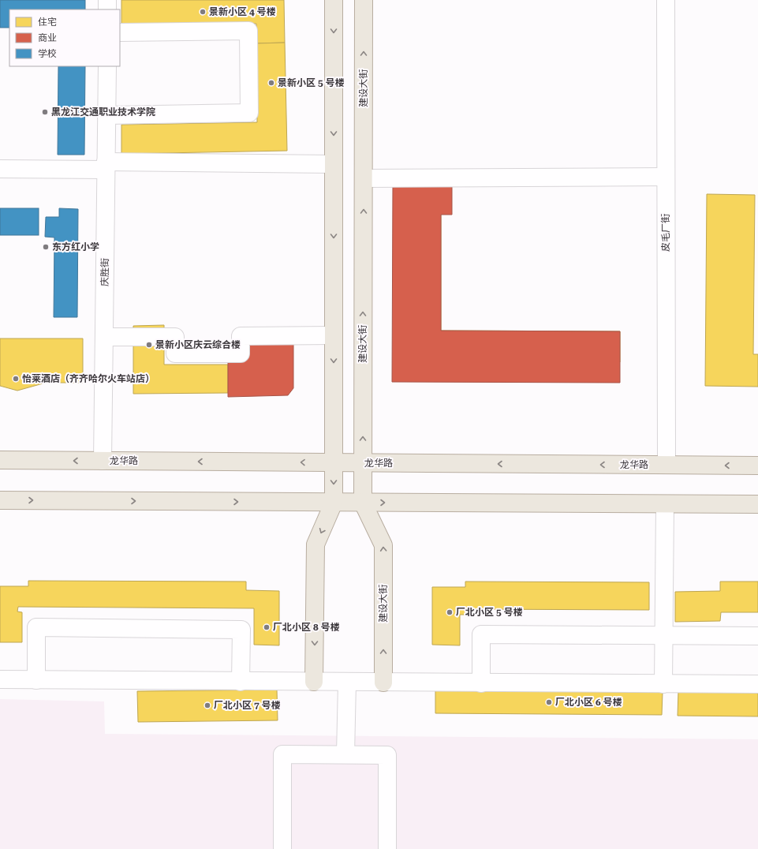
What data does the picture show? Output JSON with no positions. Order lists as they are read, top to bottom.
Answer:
{
  "streets": {
    "main road": ["建设大街", "龙华路"],
    "street": ["皮毛厂街", "庆胜街"]
  },
  "crossings": [
    ["建设大街", "龙华路"],
    ["皮毛厂街", "龙华路"],
    ["庆胜街", "龙华路"]
  ],
  "places": [
    "景新小区 4 号楼",
    "景新小区 5 号楼",
    "黑龙江交通职业技术学院",
    "东方红小学",
    "景新小区庆云综合楼",
    "怡莱酒店（齐齐哈尔火车站店）",
    "厂北小区 5 号楼",
    "厂北小区 8 号楼",
    "厂北小区 6 号楼",
    "厂北小区 7 号楼"
  ],
  "legend": ["住宅", "商业", "学校"]
}
